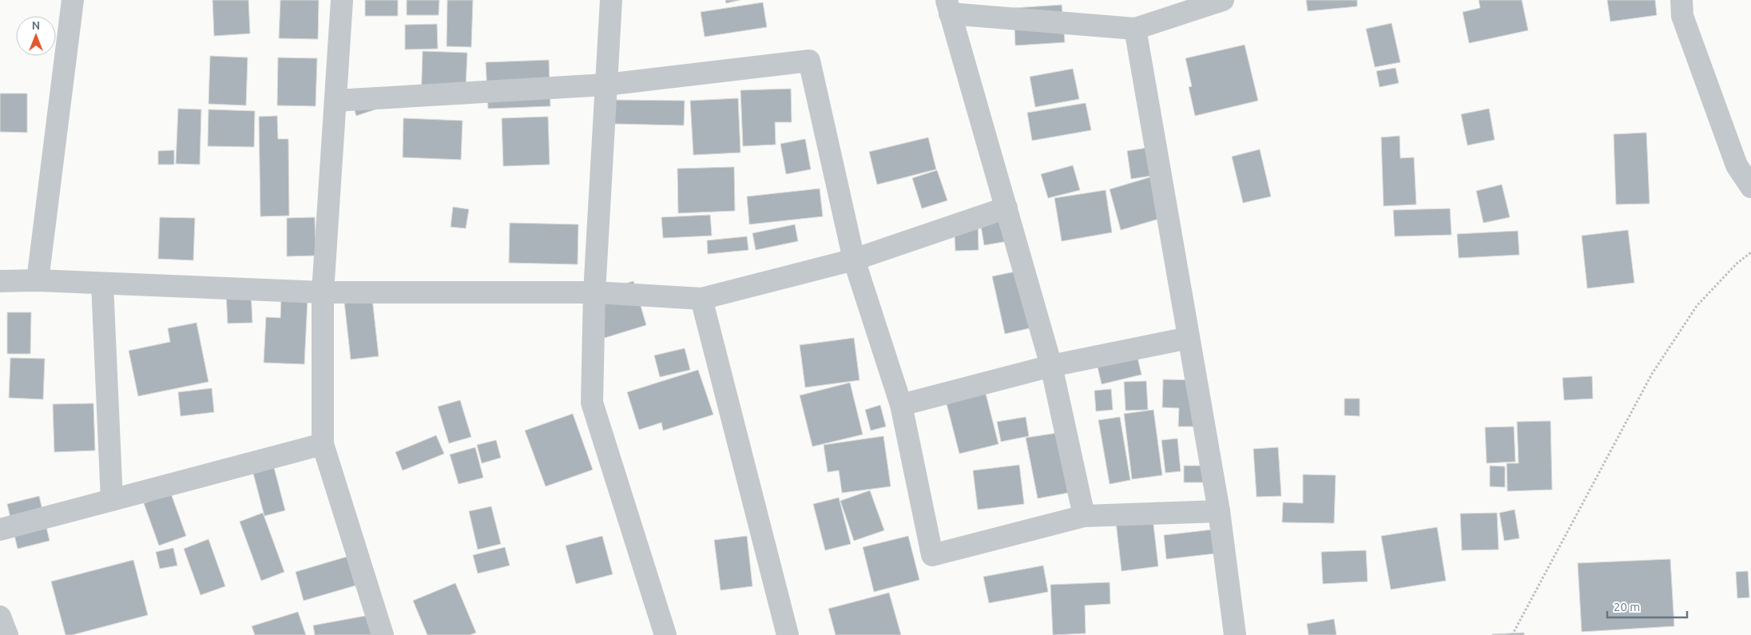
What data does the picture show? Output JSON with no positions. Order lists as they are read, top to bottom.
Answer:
{
  "scale_bar": "20 m",
  "north": "top"
}
